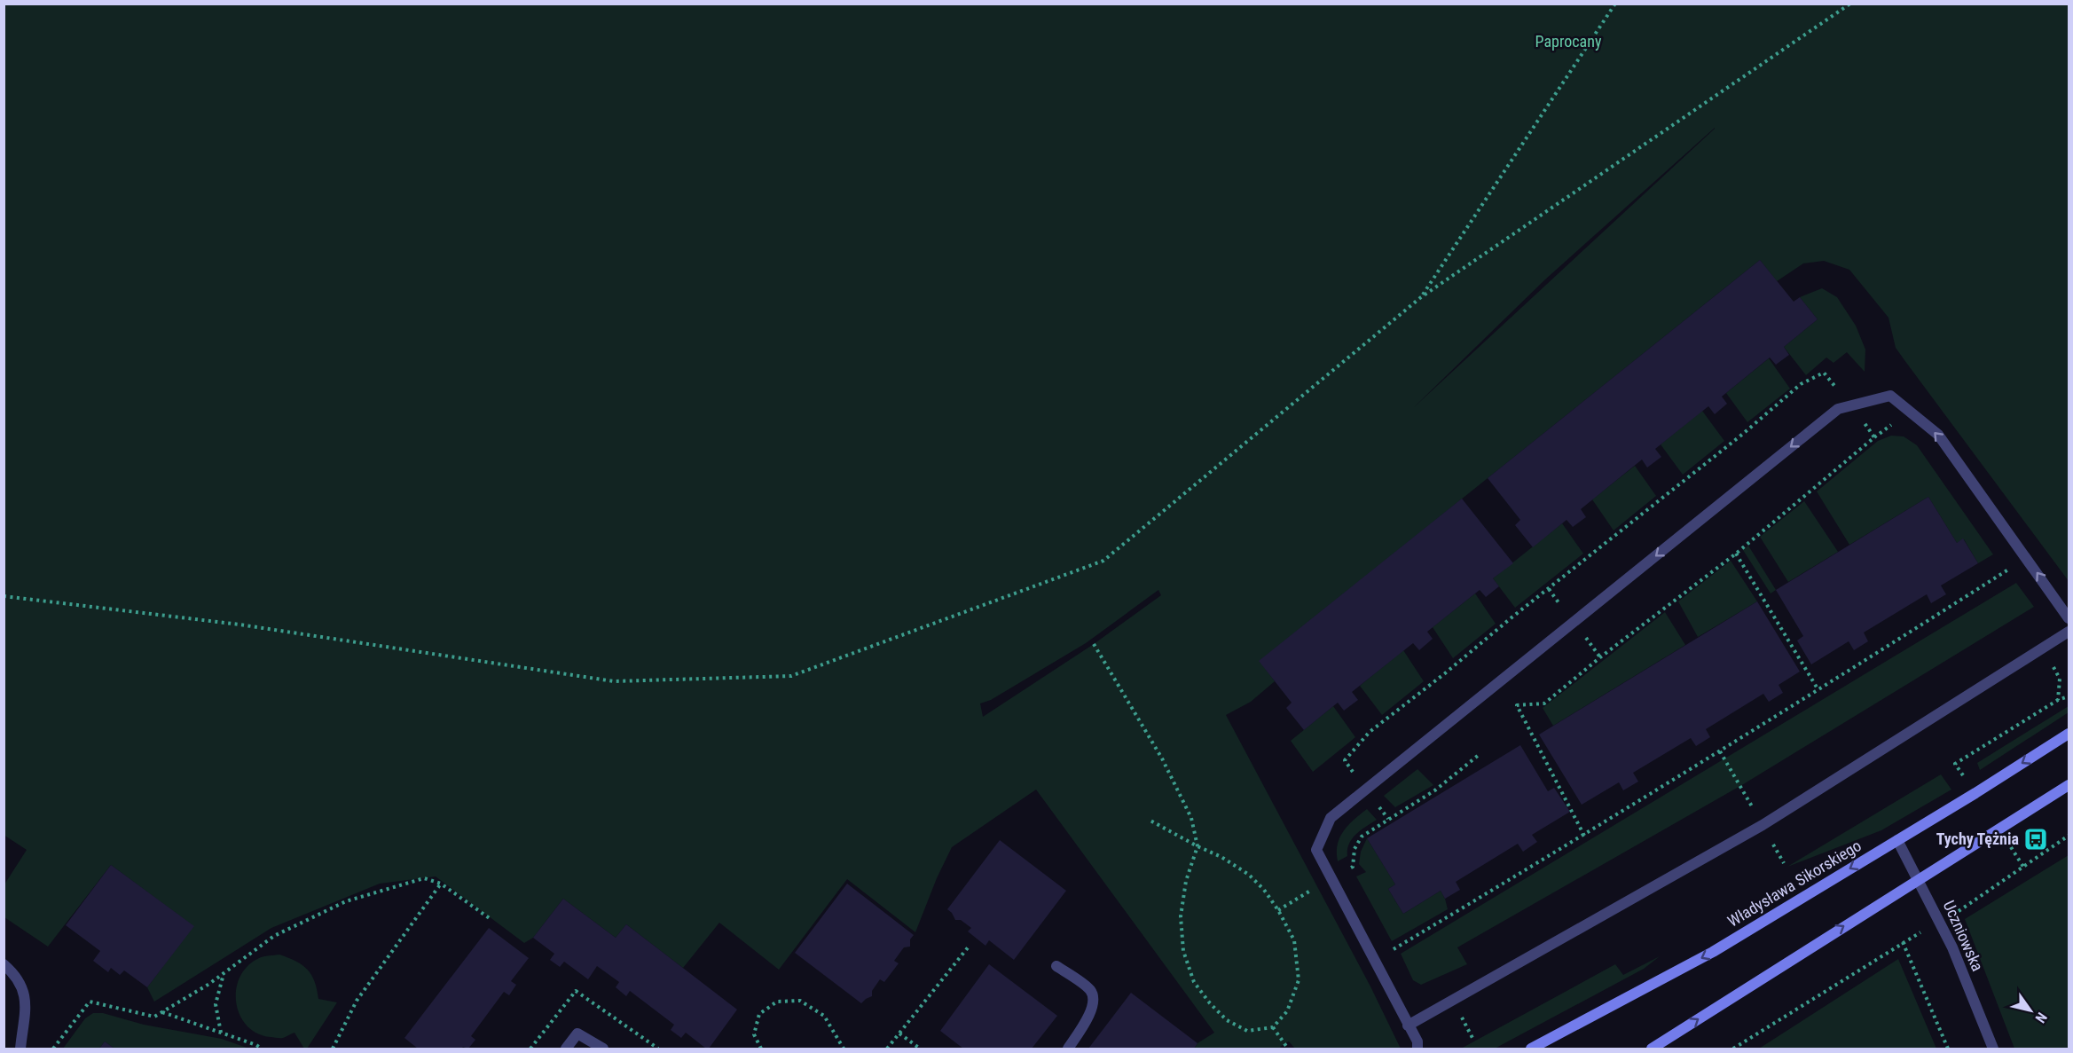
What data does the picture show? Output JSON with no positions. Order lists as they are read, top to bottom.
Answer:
{
  "streets": {
    "street": ["Władysława Sikorskiego", "Uczniowska"]
  },
  "crossings": [
    ["Władysława Sikorskiego", "Uczniowska"]
  ],
  "parks": ["Paprocany"],
  "places": {
    "bus stop": ["Tychy Tężnia"]
  },
  "north": "bottom right"
}
